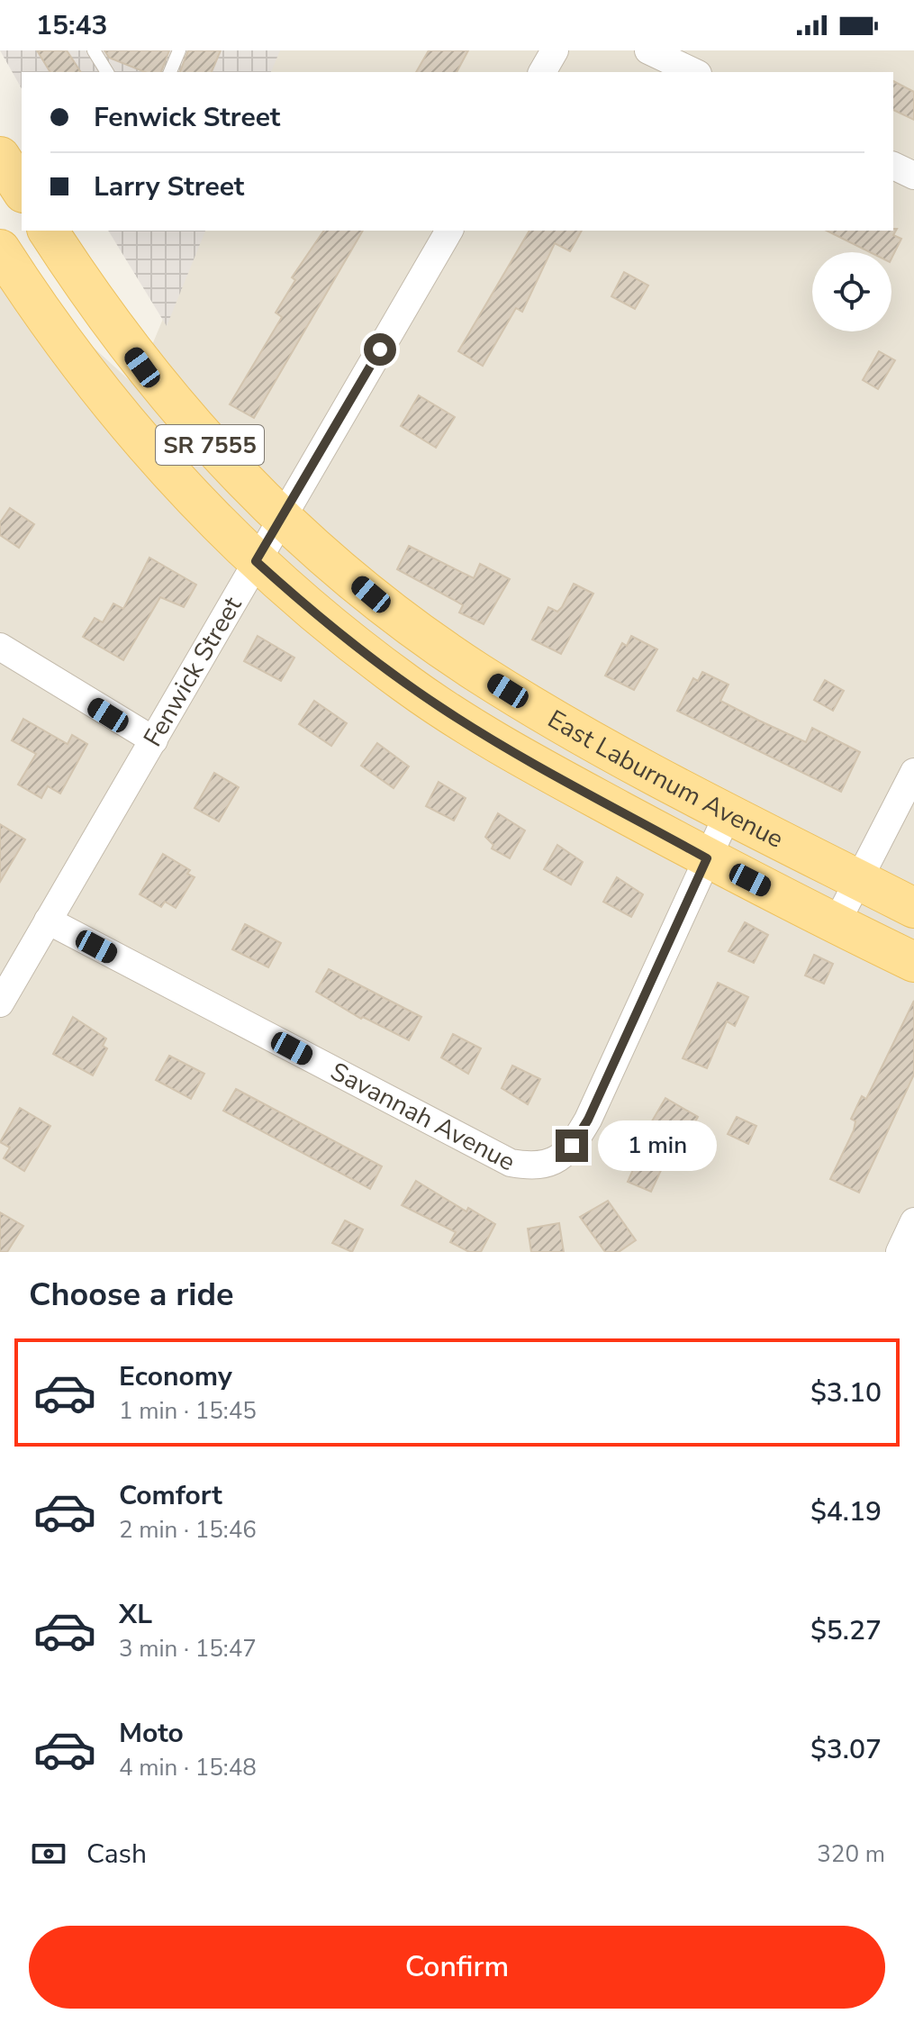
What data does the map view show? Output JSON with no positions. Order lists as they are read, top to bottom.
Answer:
{
  "streets": {
    "main road": ["SR 7555", "East Laburnum Avenue"],
    "street": ["Fenwick Street", "Savannah Avenue"]
  },
  "crossings": [
    ["Fenwick Street", "East Laburnum Avenue"],
    ["Fenwick Street", "Savannah Avenue"],
    ["East Laburnum Avenue", "Savannah Avenue"]
  ],
  "page": {
    "status": "15:43",
    "banner": ["Fenwick Street", "Larry Street"],
    "bubble": "1 min",
    "heading": "Choose a ride",
    "list": [
      {
        "name": "Economy",
        "note": "1 min · 15:45",
        "value": "$3.10"
      },
      {
        "name": "Comfort",
        "note": "2 min · 15:46",
        "value": "$4.19"
      },
      {
        "name": "XL",
        "note": "3 min · 15:47",
        "value": "$5.27"
      },
      {
        "name": "Moto",
        "note": "4 min · 15:48",
        "value": "$3.07"
      }
    ],
    "pay": ["Cash", "320 m"],
    "buttons": "Confirm"
  }
}
